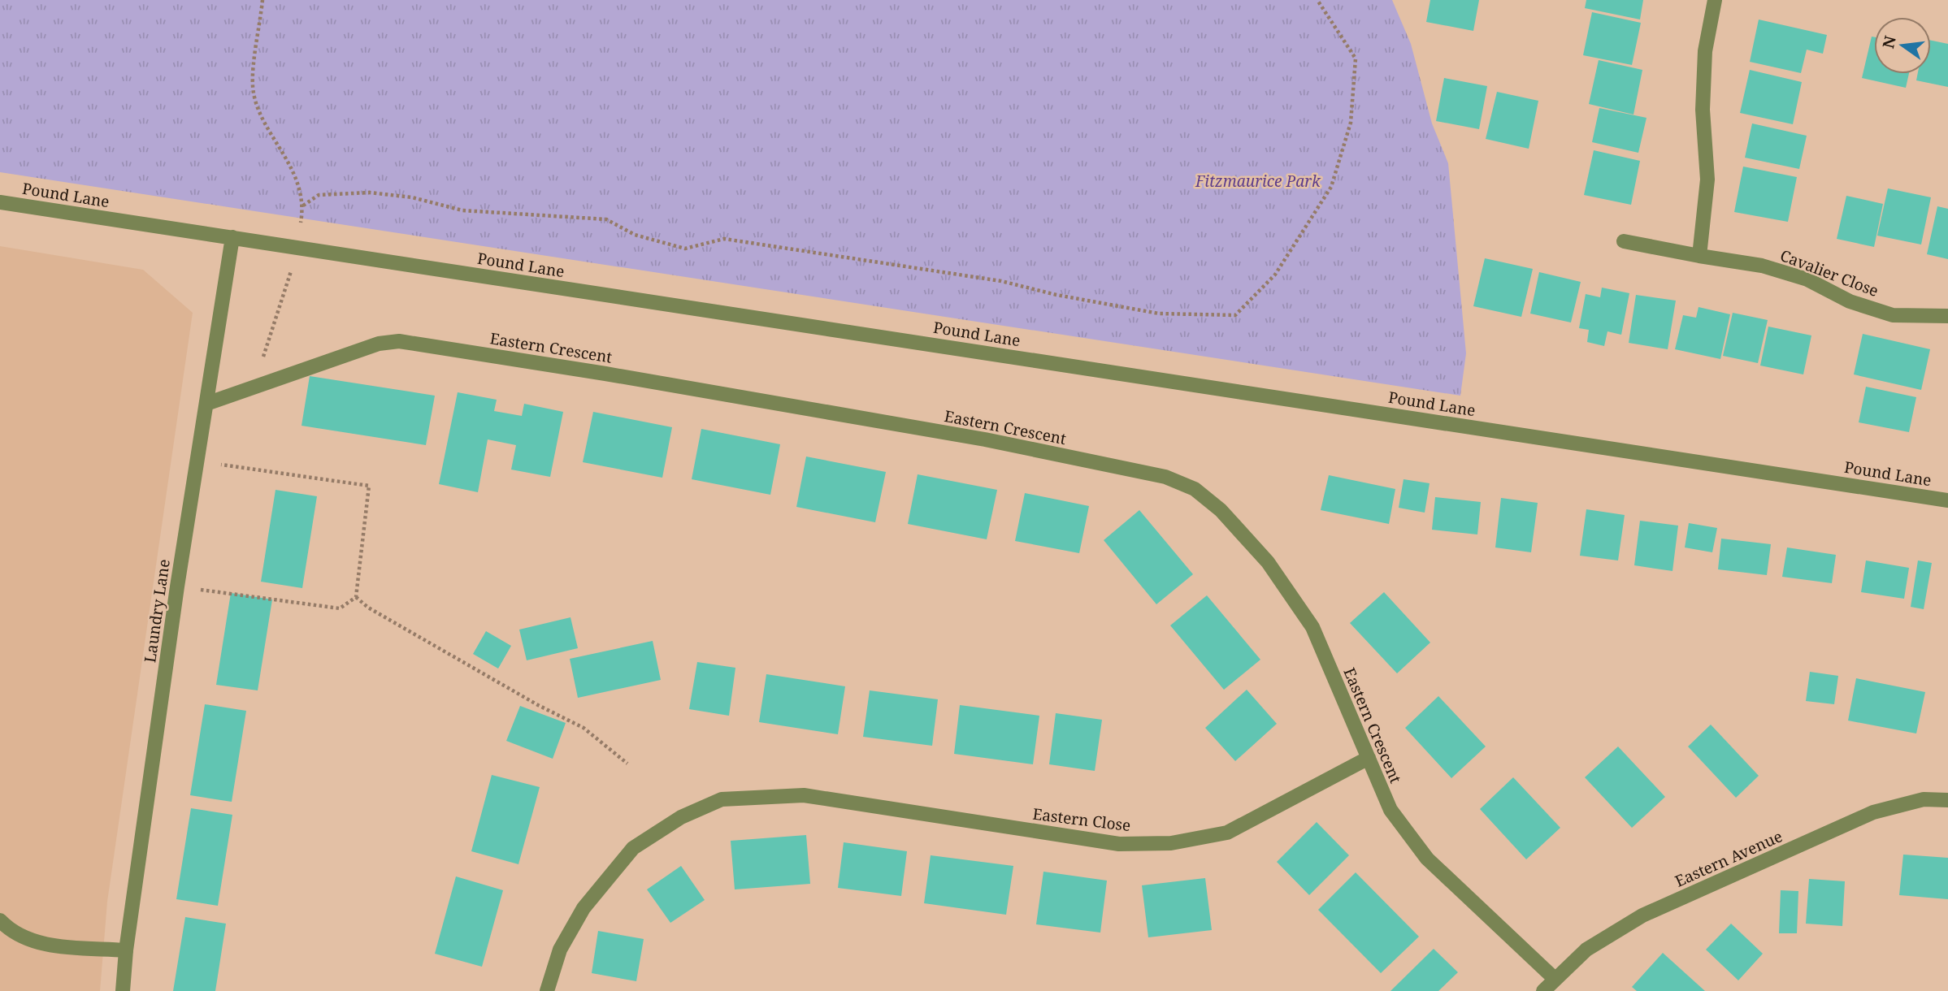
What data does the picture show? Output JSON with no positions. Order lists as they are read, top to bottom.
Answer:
{
  "streets": {
    "street": [
      "Pound Lane",
      "Cavalier Close",
      "Eastern Crescent",
      "Laundry Lane",
      "Eastern Close",
      "Eastern Avenue"
    ]
  },
  "crossings": [
    ["Pound Lane", "Laundry Lane"],
    ["Eastern Crescent", "Laundry Lane"],
    ["Eastern Crescent", "Eastern Close"],
    ["Eastern Crescent", "Eastern Avenue"]
  ],
  "parks": ["Fitzmaurice Park"],
  "north": "left"
}
